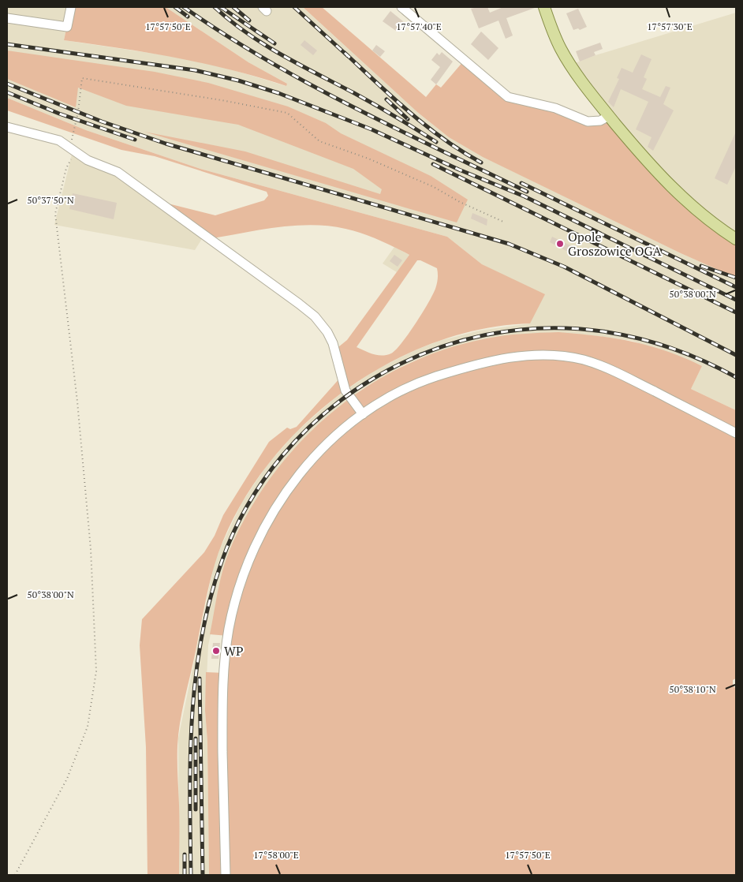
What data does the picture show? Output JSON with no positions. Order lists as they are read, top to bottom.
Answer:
{
  "places": ["Opole Groszowice OGA", "WP"],
  "coordinates": [
    "17°57'50\"E",
    "17°57'40\"E",
    "17°57'30\"E",
    "50°37'50\"N",
    "50°38'00\"N",
    "50°38'10\"N",
    "17°58'00\"E"
  ]
}
